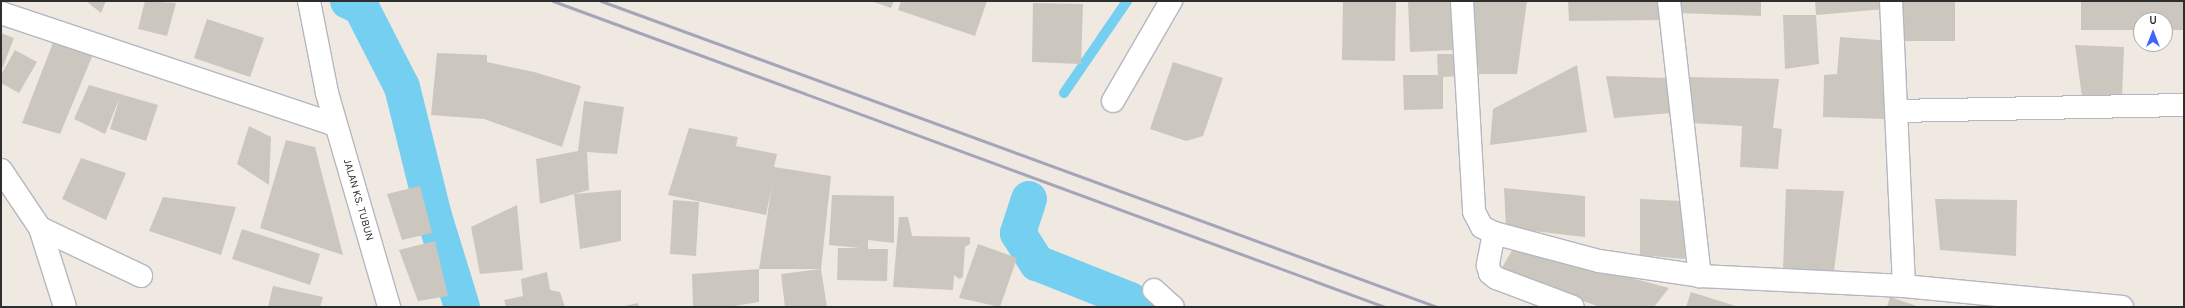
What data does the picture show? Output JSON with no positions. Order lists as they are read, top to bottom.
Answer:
{
  "streets": {
    "street": ["JALAN KS. TUBUN"]
  },
  "north": "top"
}
